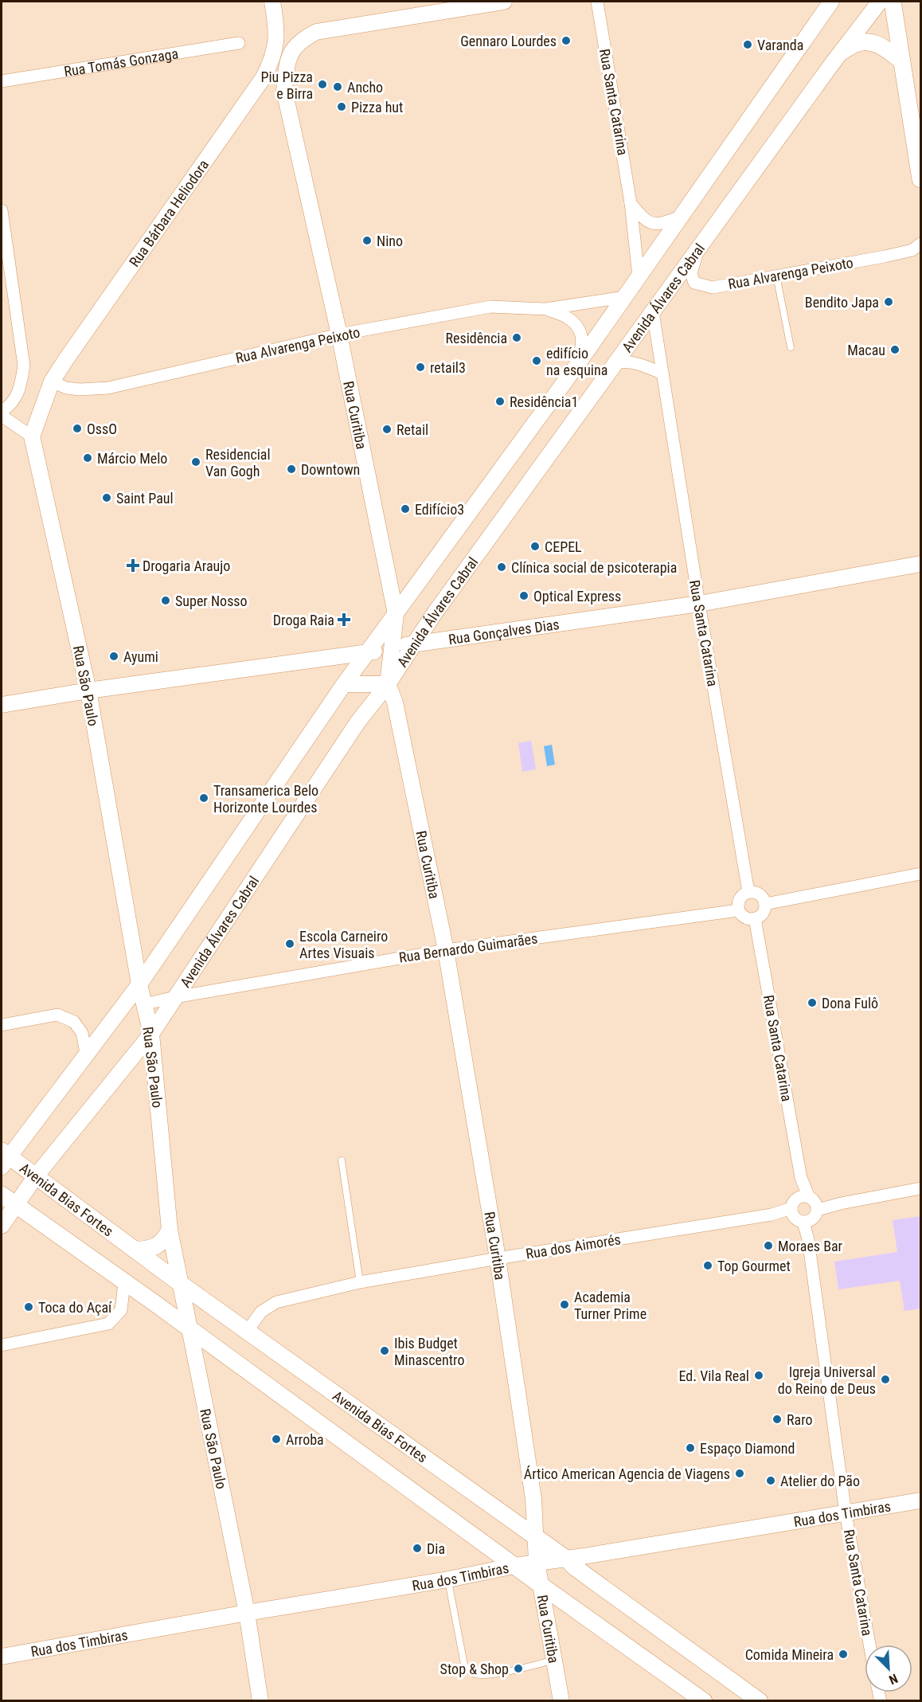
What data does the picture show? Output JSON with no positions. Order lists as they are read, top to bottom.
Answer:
{
  "streets": {
    "main road": ["Avenida Bias Fortes"],
    "street": [
      "Rua Tomás Gonzaga",
      "Rua Santa Catarina",
      "Rua Bárbara Heliodora",
      "Rua Alvarenga Peixoto",
      "Avenida Álvares Cabral",
      "Rua Curitiba",
      "Rua Gonçalves Dias",
      "Rua São Paulo",
      "Rua Bernardo Guimarães",
      "Rua dos Aimorés",
      "Rua dos Timbiras"
    ]
  },
  "crossings": [
    ["Rua Santa Catarina", "Avenida Álvares Cabral"],
    ["Rua Santa Catarina", "Rua Gonçalves Dias"],
    ["Rua Santa Catarina", "Rua Bernardo Guimarães"],
    ["Rua Santa Catarina", "Rua dos Aimorés"],
    ["Rua Santa Catarina", "Rua dos Timbiras"],
    ["Rua Bárbara Heliodora", "Rua Alvarenga Peixoto"],
    ["Rua Alvarenga Peixoto", "Avenida Álvares Cabral"],
    ["Rua Alvarenga Peixoto", "Rua Curitiba"],
    ["Avenida Álvares Cabral", "Rua Curitiba"],
    ["Avenida Álvares Cabral", "Rua Gonçalves Dias"],
    ["Avenida Álvares Cabral", "Rua São Paulo"],
    ["Avenida Álvares Cabral", "Rua Bernardo Guimarães"],
    ["Avenida Álvares Cabral", "Avenida Bias Fortes"],
    ["Rua Curitiba", "Rua Gonçalves Dias"],
    ["Rua Curitiba", "Rua Bernardo Guimarães"],
    ["Rua Curitiba", "Avenida Bias Fortes"],
    ["Rua Curitiba", "Rua dos Aimorés"],
    ["Rua Curitiba", "Rua dos Timbiras"],
    ["Rua Gonçalves Dias", "Rua São Paulo"],
    ["Rua São Paulo", "Rua Bernardo Guimarães"],
    ["Rua São Paulo", "Avenida Bias Fortes"],
    ["Rua São Paulo", "Rua dos Timbiras"],
    ["Avenida Bias Fortes", "Rua dos Aimorés"],
    ["Avenida Bias Fortes", "Rua dos Timbiras"]
  ],
  "places": {
    "other": [
      "Gennaro Lourdes",
      "Varanda",
      "Piu Pizza e Birra",
      "Ancho",
      "Pizza hut",
      "Nino",
      "Bendito Japa",
      "Residência",
      "Macau",
      "edifício na esquina",
      "retail3",
      "Residência1",
      "OssO",
      "Retail",
      "Márcio Melo",
      "Residencial Van Gogh",
      "Downtown",
      "Saint Paul",
      "Edifício3",
      "CEPEL",
      "Clínica social de psicoterapia",
      "Optical Express",
      "Super Nosso",
      "Ayumi",
      "Transamerica Belo Horizonte Lourdes",
      "Escola Carneiro Artes Visuais",
      "Dona Fulô",
      "Moraes Bar",
      "Top Gourmet",
      "Academia Turner Prime",
      "Toca do Açaí",
      "Ibis Budget Minascentro",
      "Ed. Vila Real",
      "Igreja Universal do Reino de Deus",
      "Raro",
      "Arroba",
      "Espaço Diamond",
      "Ártico American Agencia de Viagens",
      "Atelier do Pão",
      "Dia",
      "Comida Mineira",
      "Stop & Shop"
    ],
    "health": ["Drogaria Araujo", "Droga Raia"]
  },
  "north": "bottom right"
}
